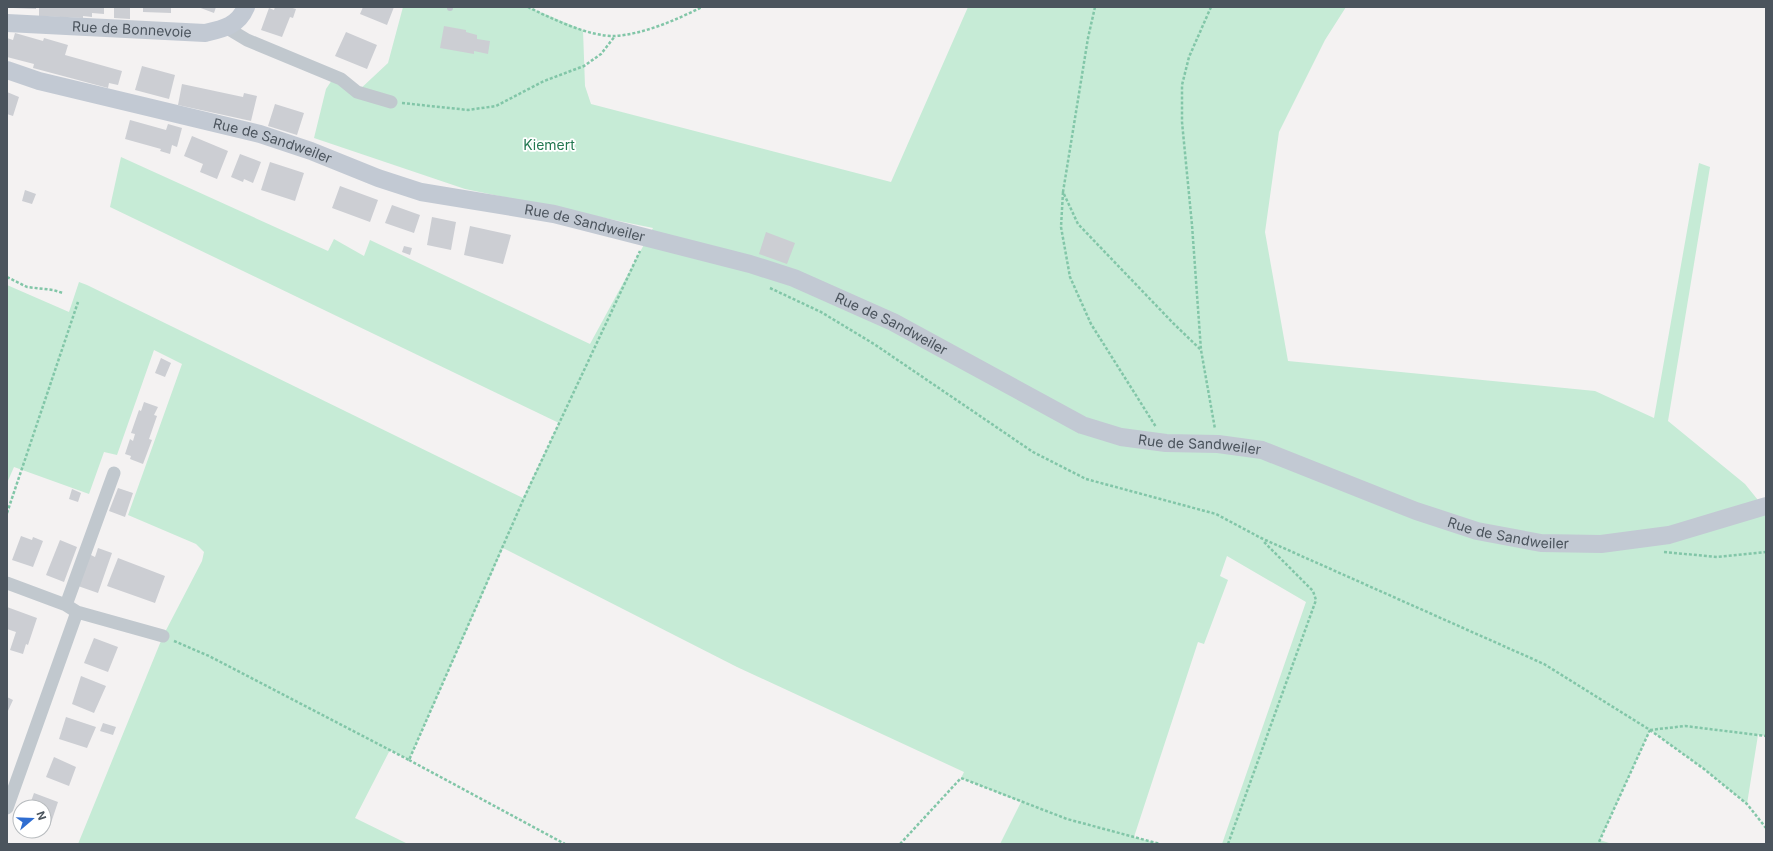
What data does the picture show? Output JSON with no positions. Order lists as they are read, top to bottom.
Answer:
{
  "streets": {
    "main road": ["Rue de Bonnevoie", "Rue de Sandweiler"]
  },
  "parks": ["Kiemert"],
  "north": "right"
}
